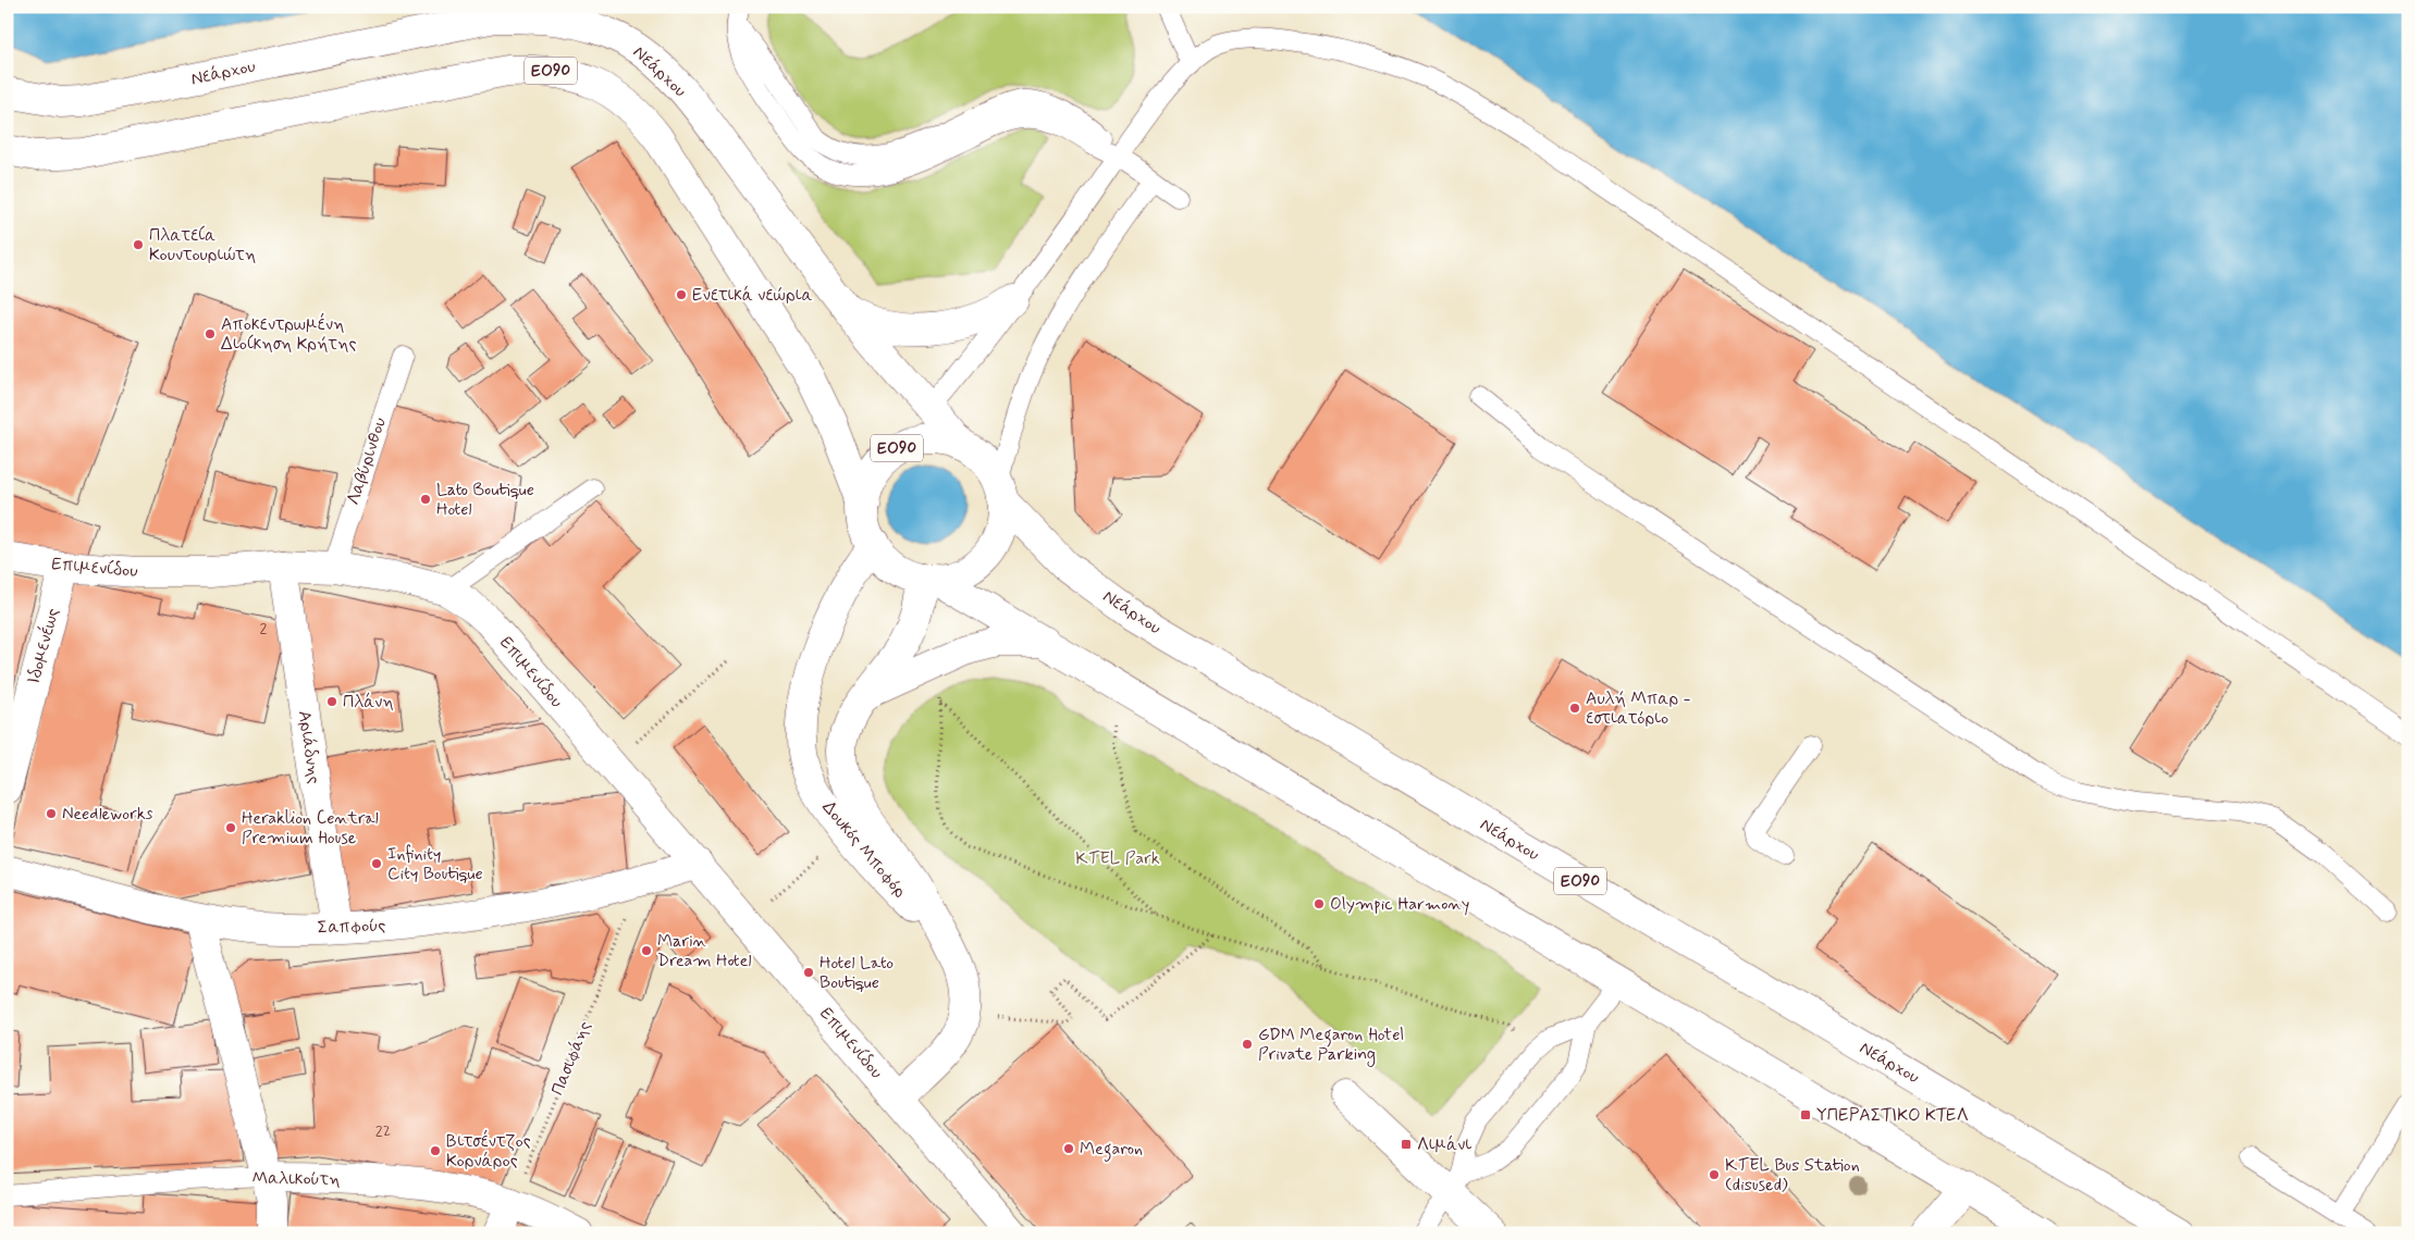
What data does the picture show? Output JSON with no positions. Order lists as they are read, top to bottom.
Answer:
{
  "streets": {
    "main road": [
      "ΕΟ90",
      "Νεάρχου",
      "Επιμενίδου",
      "Ιδομενέως",
      "Αριάδνης",
      "Δουκός Μποφόρ",
      "Σαπφούς",
      "Μαλικούτη"
    ],
    "lane": ["Λαβύρινθου"],
    "path": ["Πασιφάης"]
  },
  "crossings": [
    ["ΕΟ90", "Νεάρχου"],
    ["ΕΟ90", "Δουκός Μποφόρ"],
    ["Νεάρχου", "Δουκός Μποφόρ"],
    ["Λαβύρινθου", "Επιμενίδου"],
    ["Επιμενίδου", "Ιδομενέως"],
    ["Επιμενίδου", "Αριάδνης"],
    ["Επιμενίδου", "Δουκός Μποφόρ"],
    ["Επιμενίδου", "Σαπφούς"],
    ["Αριάδνης", "Σαπφούς"],
    ["Σαπφούς", "Πασιφάης"],
    ["Πασιφάης", "Μαλικούτη"]
  ],
  "parks": ["KTEL Park"],
  "places": {
    "other": [
      "Πλατεία Κουντουριώτη",
      "Ενετικά νεώρια",
      "Αποκεντρωμένη Διοίκηση Κρήτης",
      "Lato Boutique Hotel",
      "Πλάνη",
      "Αυλή Μπαρ - εστιατόριο",
      "Needleworks",
      "Heraklion Central Premium House",
      "Infinity City Boutique",
      "Olympic Harmony",
      "Marin Dream Hotel",
      "Hotel Lato Boutique",
      "GDM Megaron Hotel Private Parking",
      "Megaron",
      "Βιτσέντζος Κορνάρος",
      "KTEL Bus Station (disused)"
    ],
    "transit": ["ΥΠΕΡΑΣΤΙΚΟ ΚΤΕΛ", "Λιμάνι"]
  },
  "house_numbers": ["2", "22"]
}
